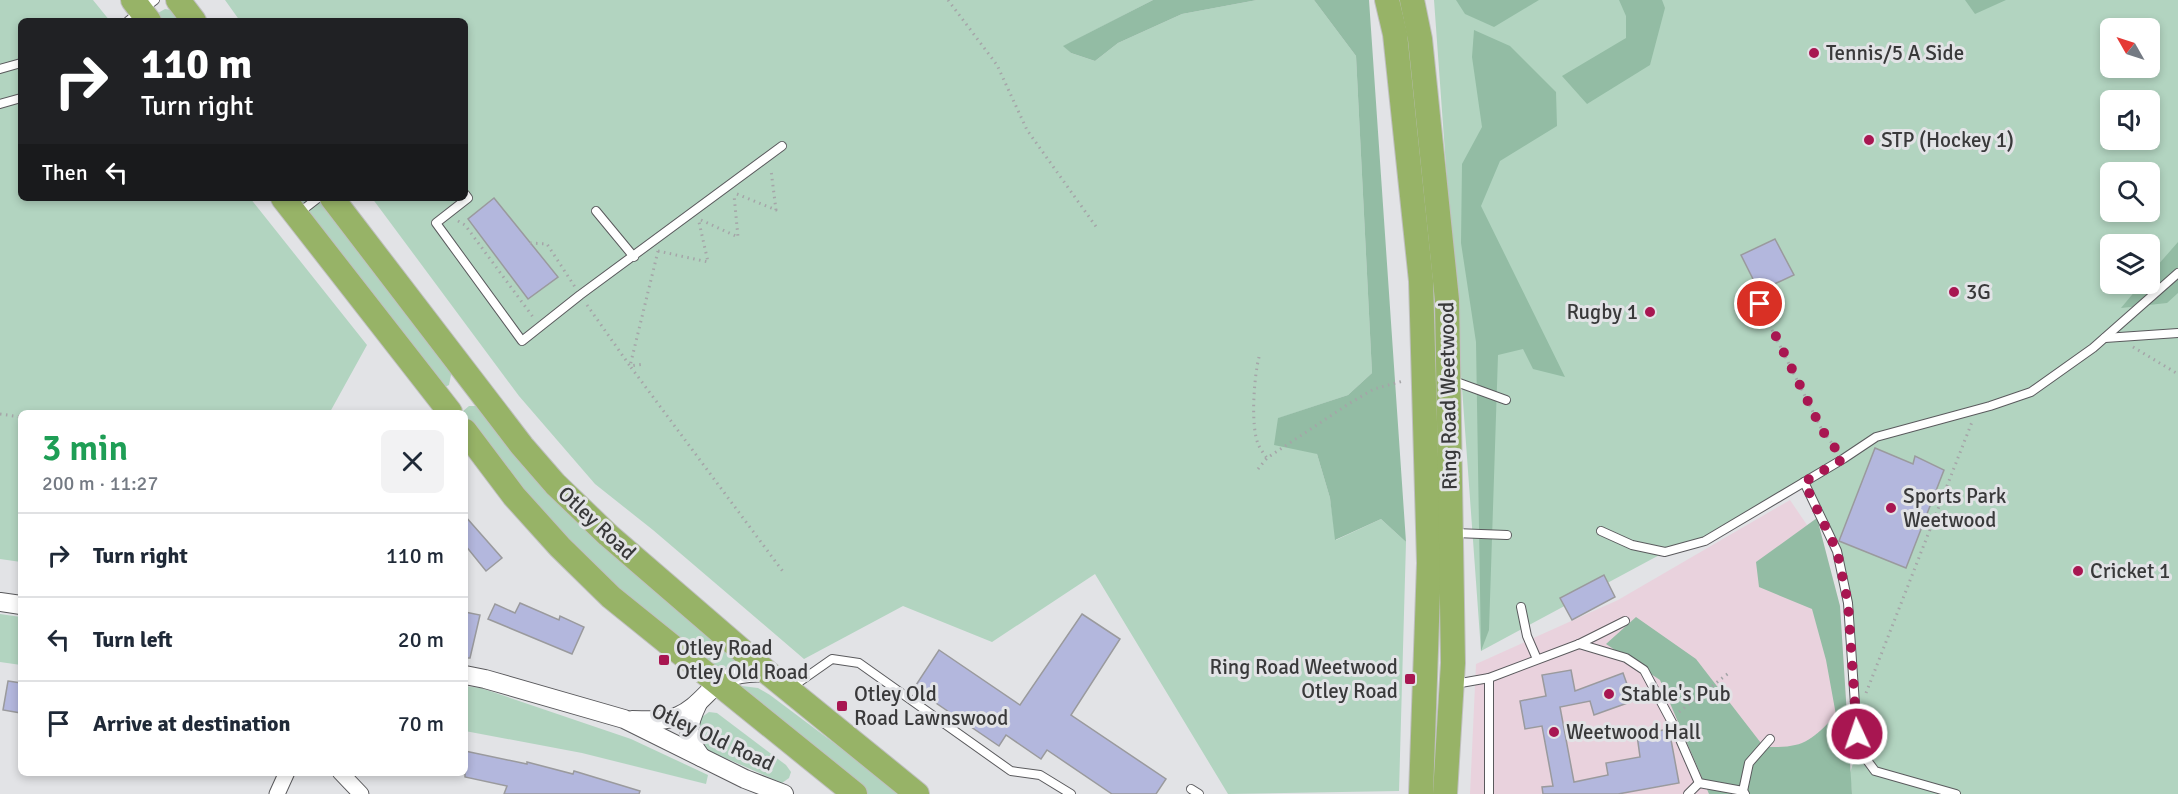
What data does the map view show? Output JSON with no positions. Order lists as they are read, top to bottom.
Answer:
{
  "streets": {
    "highway": ["Ring Road Weetwood", "Otley Road"],
    "street": ["Otley Old Road"]
  },
  "crossings": [
    ["Otley Road", "Otley Old Road"]
  ],
  "places": {
    "other": [
      "Tennis/5 A Side",
      "STP (Hockey 1)",
      "3G",
      "Rugby 1",
      "Sports Park Weetwood",
      "Cricket 1",
      "Stable's Pub",
      "Weetwood Hall"
    ],
    "transit": ["Otley Road Otley Old Road", "Ring Road Weetwood Otley Road", "Otley Old Road Lawnswood"]
  },
  "north": "top left",
  "page": {
    "turn": ["110 m", "Turn right"],
    "then": "Then",
    "heading": ["3 min", "200 m · 11:27"],
    "list": [
      {
        "name": "Turn right",
        "value": "110 m"
      },
      {
        "name": "Turn left",
        "value": "20 m"
      },
      {
        "name": "Arrive at destination",
        "value": "70 m"
      }
    ]
  }
}
